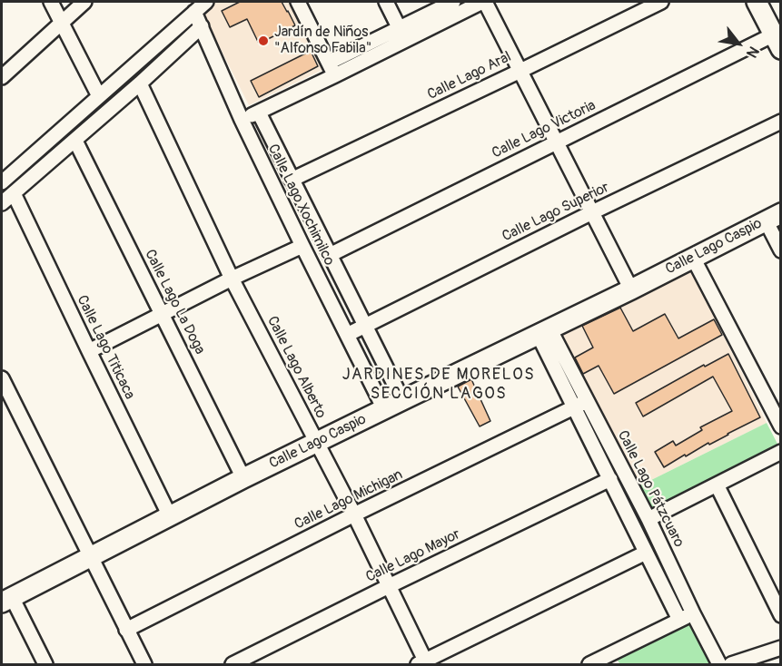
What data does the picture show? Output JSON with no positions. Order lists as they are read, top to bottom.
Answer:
{
  "streets": {
    "street": [
      "Calle Lago Aral",
      "Calle Lago Victoria",
      "Calle Lago Xochimilco",
      "Calle Lago Superior",
      "Calle Lago Caspio",
      "Calle Lago La Doga",
      "Calle Lago Titicaca",
      "Calle Lago Alberto",
      "Calle Lago Pátzcuaro",
      "Calle Lago Michigan",
      "Calle Lago Mayor"
    ]
  },
  "crossings": [
    ["Calle Lago Aral", "Calle Lago Xochimilco"],
    ["Calle Lago Victoria", "Calle Lago Xochimilco"],
    ["Calle Lago Xochimilco", "Calle Lago Superior"],
    ["Calle Lago Xochimilco", "Calle Lago Caspio"],
    ["Calle Lago Caspio", "Calle Lago La Doga"],
    ["Calle Lago Caspio", "Calle Lago Titicaca"],
    ["Calle Lago Caspio", "Calle Lago Alberto"],
    ["Calle Lago Caspio", "Calle Lago Pátzcuaro"],
    ["Calle Lago Alberto", "Calle Lago Michigan"],
    ["Calle Lago Alberto", "Calle Lago Mayor"],
    ["Calle Lago Pátzcuaro", "Calle Lago Michigan"],
    ["Calle Lago Pátzcuaro", "Calle Lago Mayor"]
  ],
  "districts": ["JARDINES DE MORELOS SECCIÓN LAGOS"],
  "places": ["Jardín de Niños \"Alfonso Fabila\""],
  "north": "bottom right"
}
